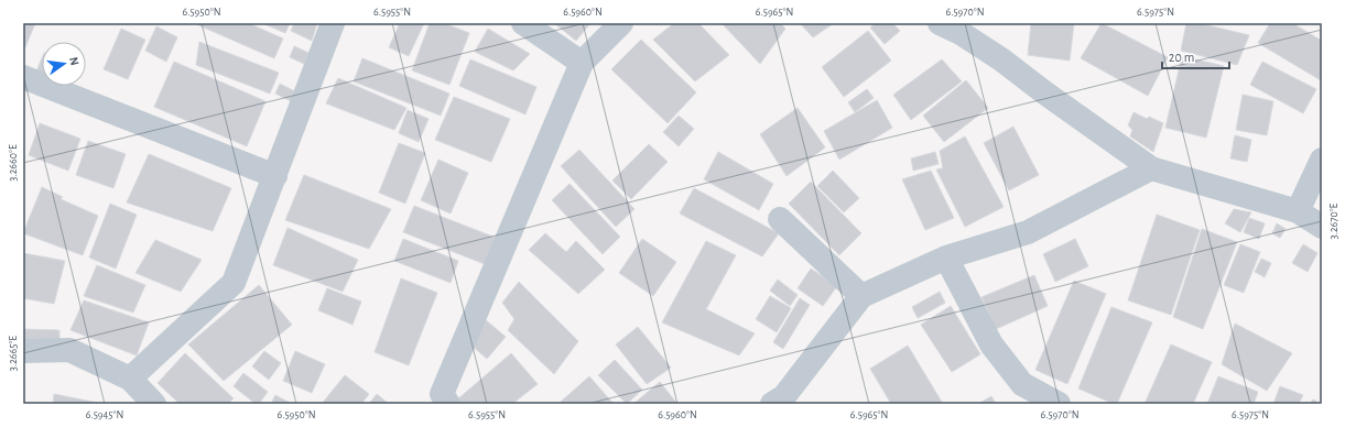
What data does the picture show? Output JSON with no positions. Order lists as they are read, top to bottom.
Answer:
{
  "scale_bar": "20 m",
  "north": "right",
  "coordinates": [
    "6.5950°N",
    "6.5955°N",
    "6.5960°N",
    "6.5965°N",
    "6.5970°N",
    "6.5975°N",
    "3.2660°E",
    "3.2670°E",
    "3.2665°E",
    "6.5945°N"
  ]
}
